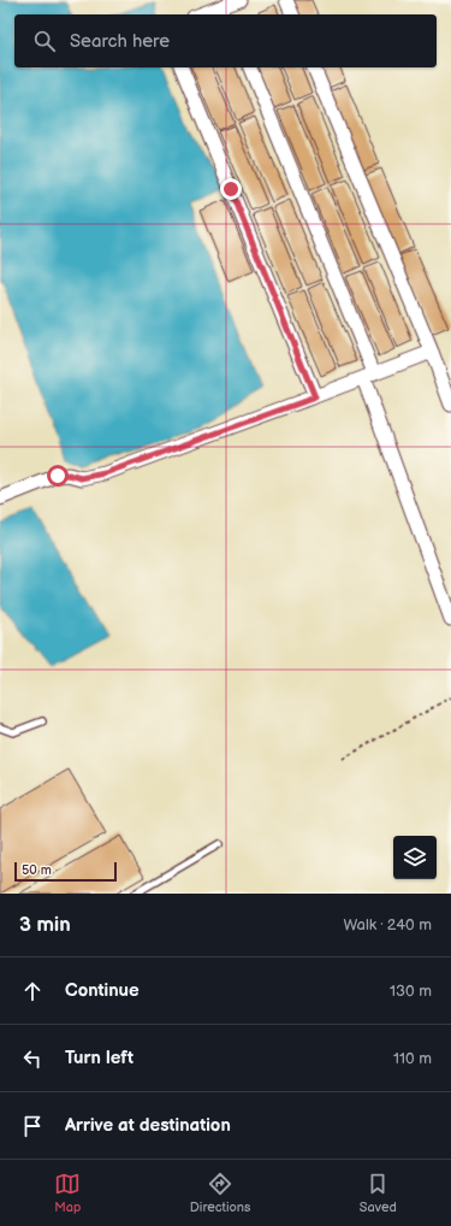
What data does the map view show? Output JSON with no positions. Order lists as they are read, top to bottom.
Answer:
{
  "scale_bar": "50 m",
  "page": {
    "search": "Search here",
    "scale": "50 m",
    "heading": ["3 min", "Walk · 240 m"],
    "list": [
      ["Continue", "130 m"],
      ["Turn left", "110 m"],
      "Arrive at destination"
    ],
    "nav": ["Map", "Directions", "Saved"]
  }
}
